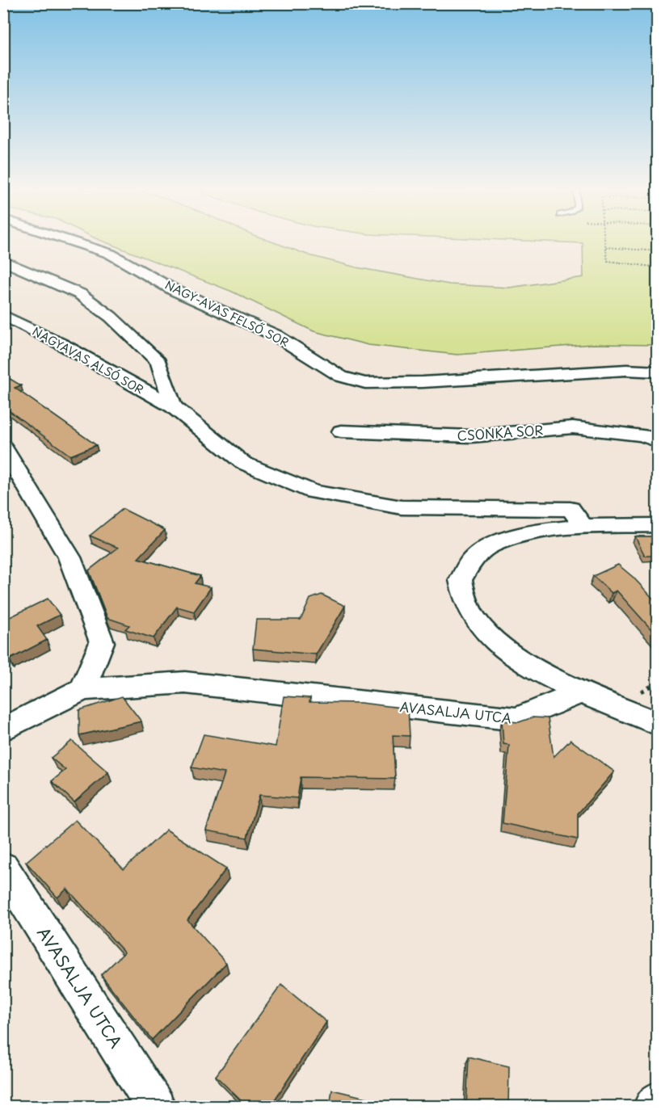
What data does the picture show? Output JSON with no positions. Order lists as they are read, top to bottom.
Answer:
{
  "streets": {
    "street": [
      "NAGY-AVAS FELSŐ SOR",
      "NAGYAVAS ALSÓ SOR",
      "CSONKA SOR",
      "AVASALJA UTCA"
    ]
  }
}
